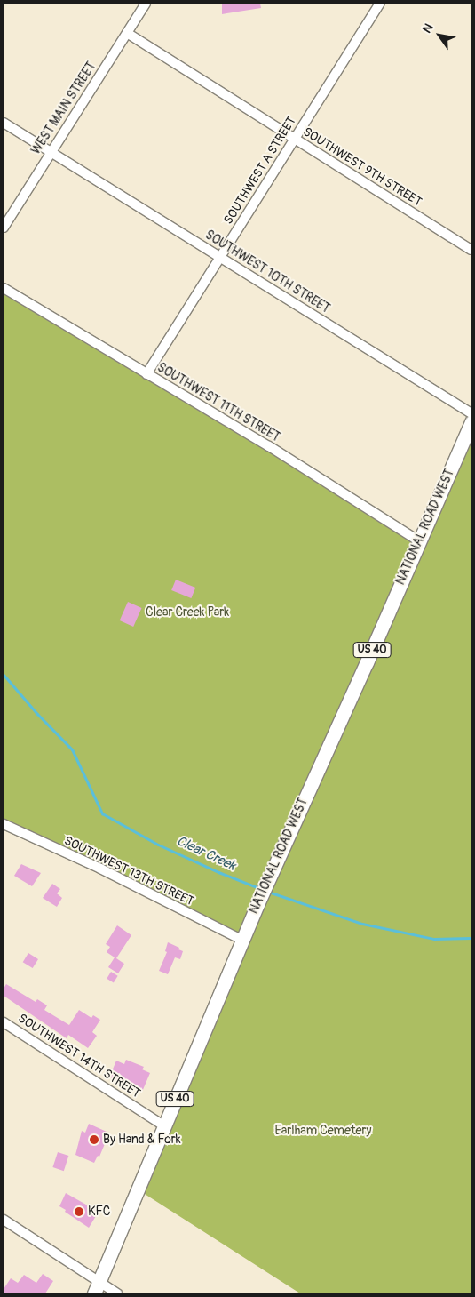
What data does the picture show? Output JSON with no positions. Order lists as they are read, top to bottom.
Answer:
{
  "streets": {
    "main road": ["NATIONAL ROAD WEST", "US 40"],
    "street": [
      "WEST MAIN STREET",
      "SOUTHWEST 9TH STREET",
      "SOUTHWEST A STREET",
      "SOUTHWEST 10TH STREET",
      "SOUTHWEST 11TH STREET",
      "SOUTHWEST 13TH STREET",
      "SOUTHWEST 14TH STREET"
    ]
  },
  "crossings": [
    ["WEST MAIN STREET", "SOUTHWEST 9TH STREET"],
    ["WEST MAIN STREET", "SOUTHWEST 10TH STREET"],
    ["SOUTHWEST 9TH STREET", "SOUTHWEST A STREET"],
    ["SOUTHWEST A STREET", "SOUTHWEST 10TH STREET"],
    ["SOUTHWEST A STREET", "SOUTHWEST 11TH STREET"],
    ["SOUTHWEST 11TH STREET", "NATIONAL ROAD WEST"],
    ["NATIONAL ROAD WEST", "SOUTHWEST 13TH STREET"],
    ["NATIONAL ROAD WEST", "SOUTHWEST 14TH STREET"]
  ],
  "water": ["Clear Creek"],
  "parks": ["Clear Creek Park", "Earlham Cemetery"],
  "places": ["By Hand & Fork", "KFC"],
  "north": "top left"
}
